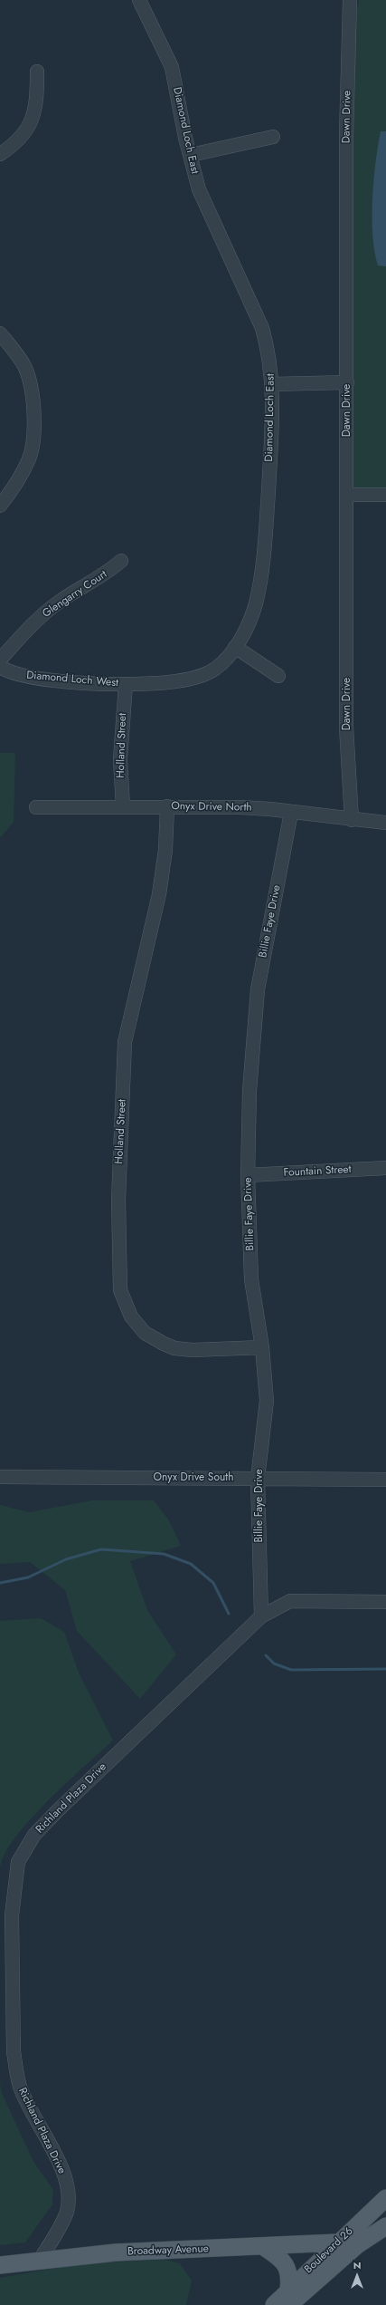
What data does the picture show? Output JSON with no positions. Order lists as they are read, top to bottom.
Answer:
{
  "streets": {
    "main road": ["Broadway Avenue", "Boulevard 26"],
    "street": [
      "Dawn Drive",
      "Diamond Loch East",
      "Glengarry Court",
      "Diamond Loch West",
      "Holland Street",
      "Onyx Drive North",
      "Billie Faye Drive",
      "Fountain Street",
      "Onyx Drive South",
      "Richland Plaza Drive"
    ]
  },
  "crossings": [
    ["Dawn Drive", "Onyx Drive North"],
    ["Diamond Loch East", "Diamond Loch West"],
    ["Diamond Loch East", "Holland Street"],
    ["Diamond Loch West", "Holland Street"],
    ["Holland Street", "Onyx Drive North"],
    ["Holland Street", "Billie Faye Drive"],
    ["Onyx Drive North", "Billie Faye Drive"],
    ["Billie Faye Drive", "Fountain Street"],
    ["Billie Faye Drive", "Onyx Drive South"],
    ["Billie Faye Drive", "Richland Plaza Drive"],
    ["Richland Plaza Drive", "Broadway Avenue"],
    ["Broadway Avenue", "Boulevard 26"]
  ],
  "north": "top"
}
